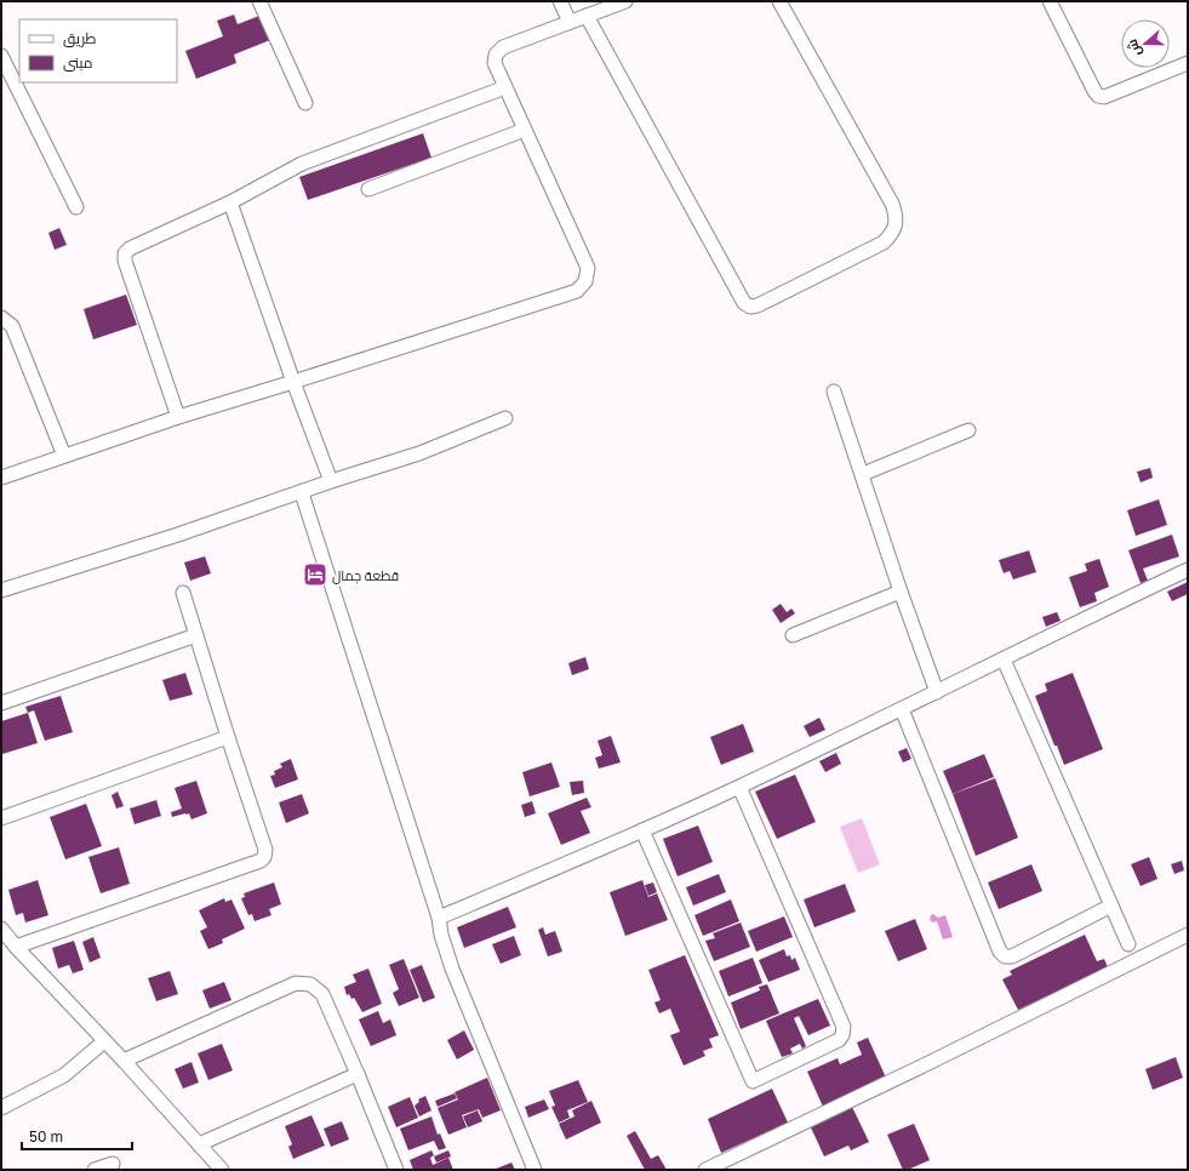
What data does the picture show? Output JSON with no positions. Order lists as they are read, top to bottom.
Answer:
{
  "places": {
    "hotel": ["قطعة جمال"]
  },
  "legend": ["طريق", "مبنى"],
  "scale_bar": "50 m",
  "north": "left"
}
